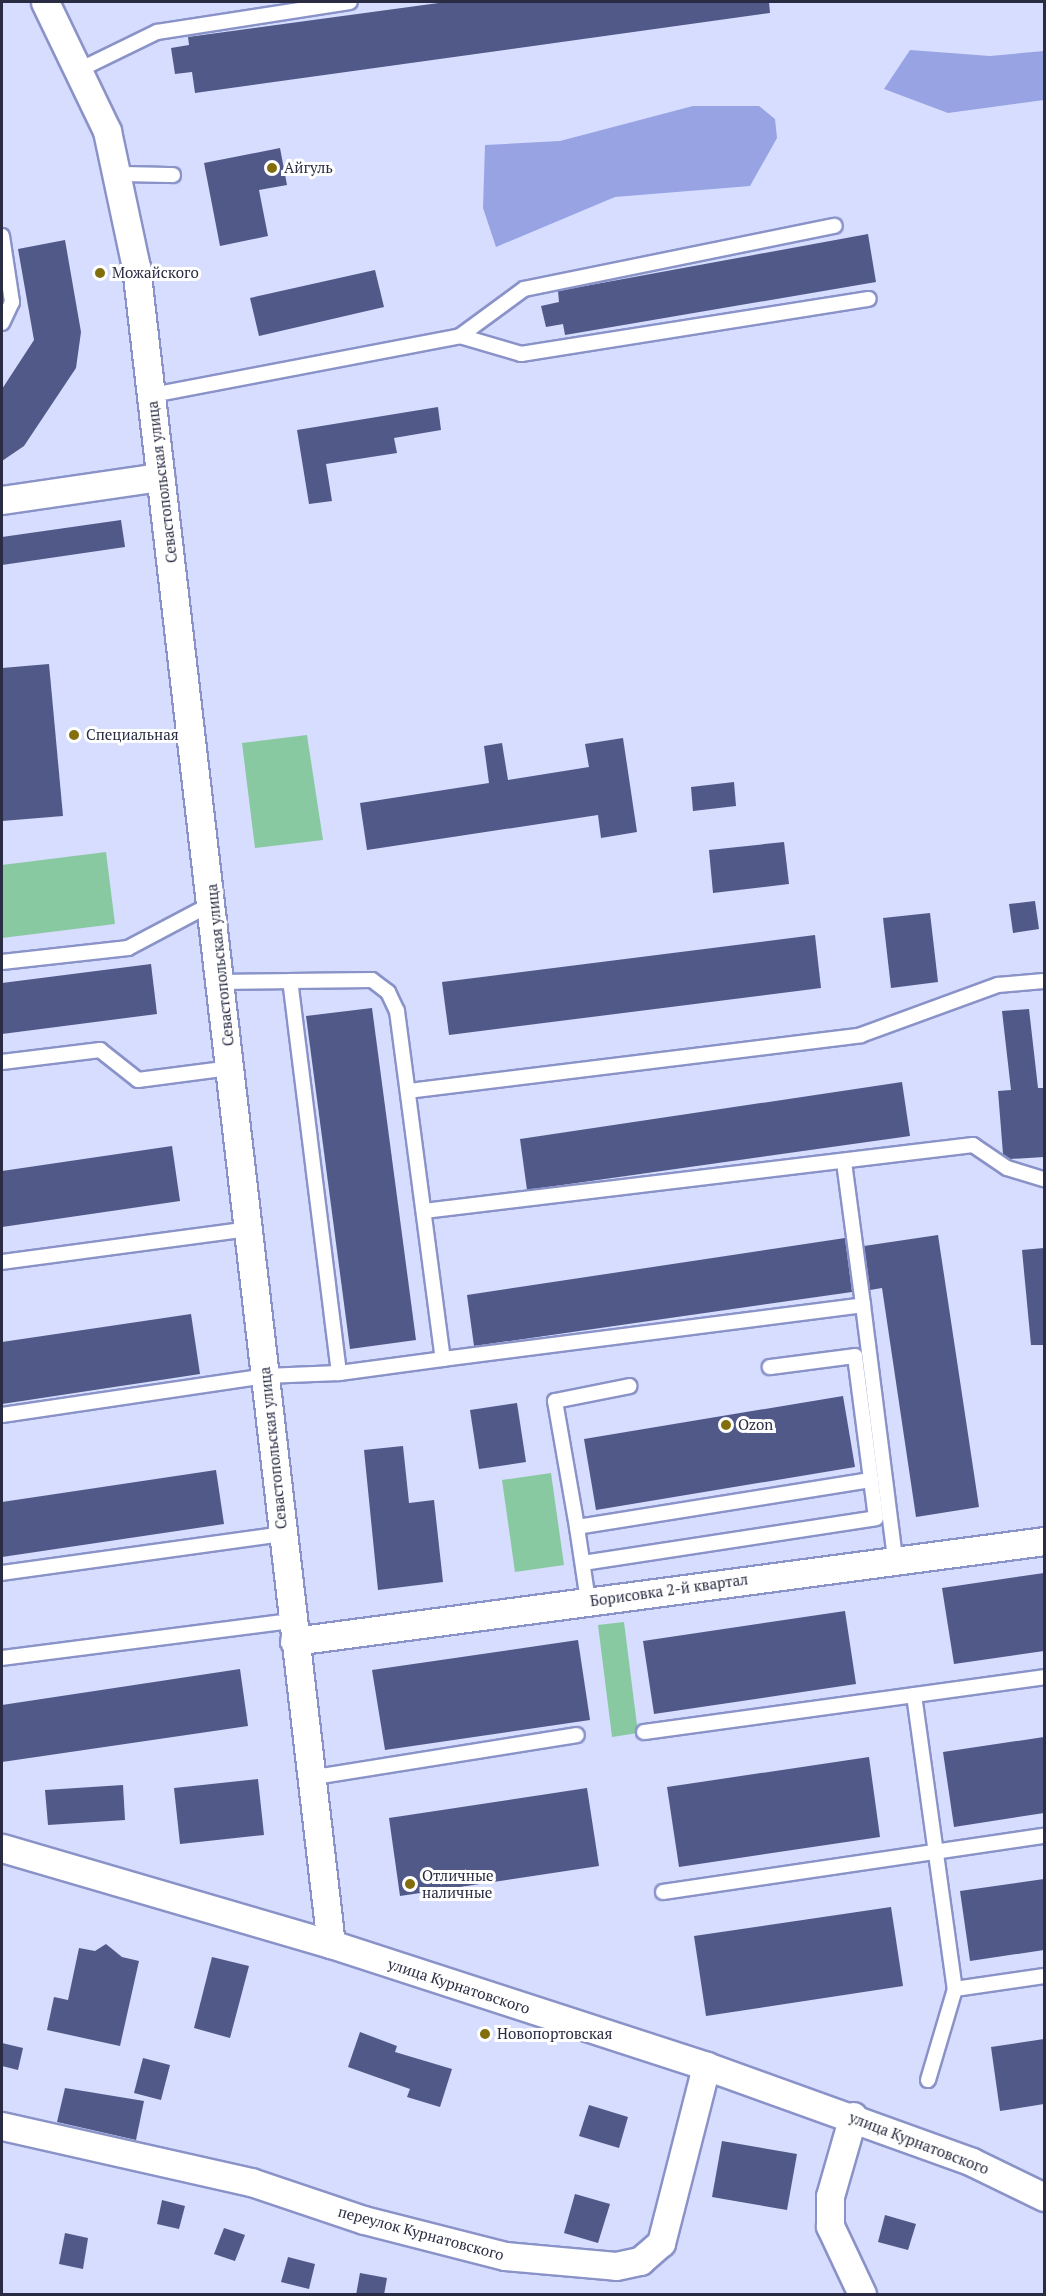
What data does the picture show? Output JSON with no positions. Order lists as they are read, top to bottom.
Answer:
{
  "streets": {
    "street": [
      "Севастопольская улица",
      "Борисовка 2-й квартал",
      "улица Курнатовского",
      "переулок Курнатовского"
    ]
  },
  "crossings": [
    ["Севастопольская улица", "Борисовка 2-й квартал"],
    ["Севастопольская улица", "улица Курнатовского"],
    ["улица Курнатовского", "переулок Курнатовского"]
  ],
  "places": [
    "Айгуль",
    "Можайского",
    "Специальная",
    "Ozon",
    "Отличные наличные",
    "Новопортовская"
  ]
}
